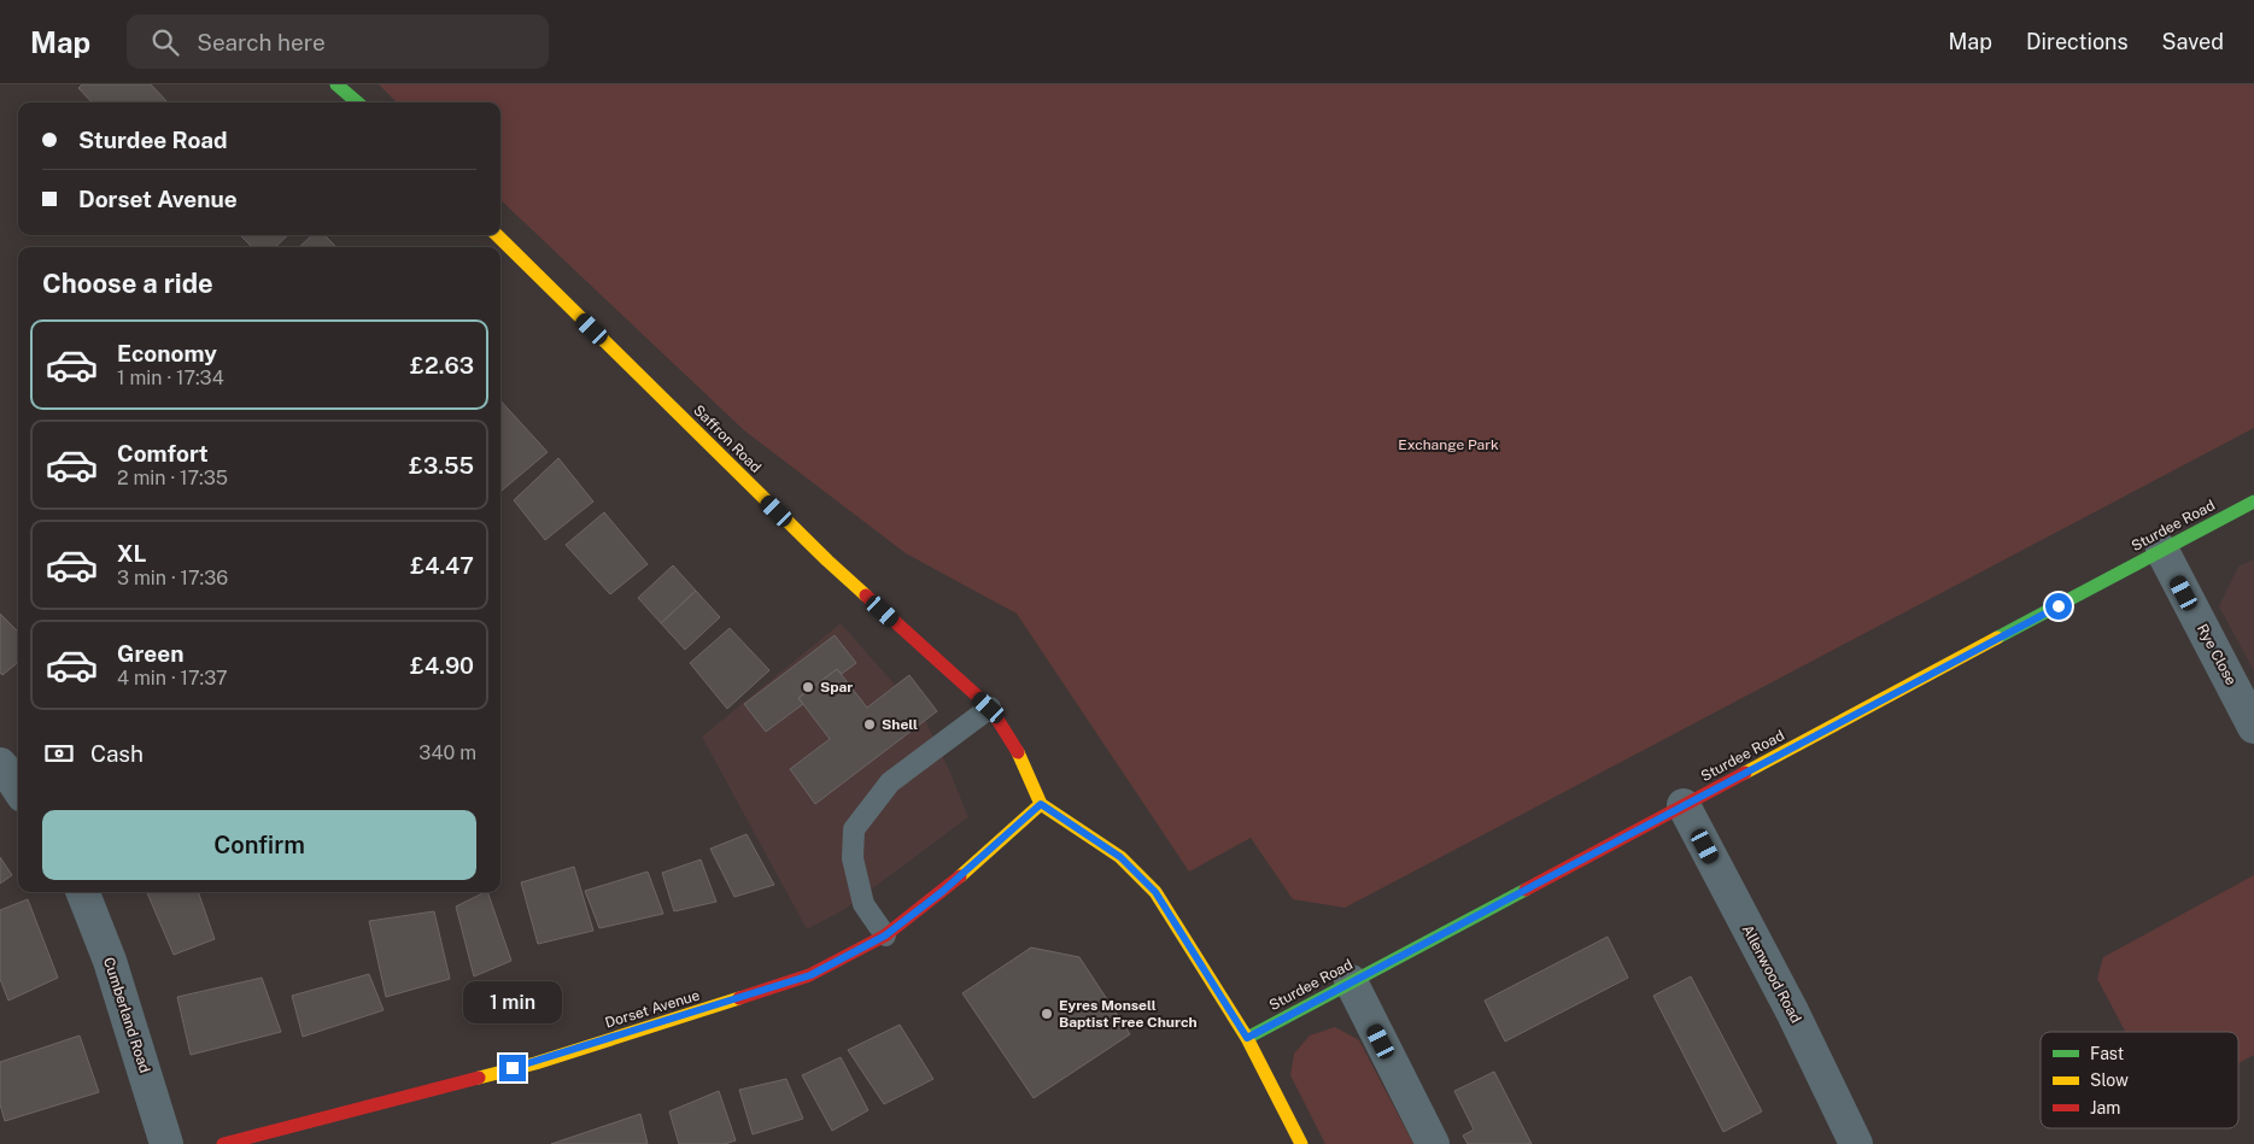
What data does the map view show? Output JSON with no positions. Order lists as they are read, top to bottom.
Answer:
{
  "streets": {
    "street": [
      "Saffron Road",
      "Sturdee Road",
      "Rye Close",
      "Allenwood Road",
      "Dorset Avenue",
      "Cumberland Road"
    ]
  },
  "crossings": [
    ["Saffron Road", "Dorset Avenue"],
    ["Sturdee Road", "Rye Close"],
    ["Sturdee Road", "Allenwood Road"]
  ],
  "parks": ["Exchange Park"],
  "places": ["Spar", "Shell", "Eyres Monsell Baptist Free Church"],
  "legend": ["Fast", "Slow", "Jam"],
  "page": {
    "header": "Map",
    "search": "Search here",
    "nav": ["Map", "Directions", "Saved"],
    "banner": ["Sturdee Road", "Dorset Avenue"],
    "heading": "Choose a ride",
    "list": [
      {
        "name": "Economy",
        "note": "1 min · 17:34",
        "value": "£2.63"
      },
      {
        "name": "Comfort",
        "note": "2 min · 17:35",
        "value": "£3.55"
      },
      {
        "name": "XL",
        "note": "3 min · 17:36",
        "value": "£4.47"
      },
      {
        "name": "Green",
        "note": "4 min · 17:37",
        "value": "£4.90"
      }
    ],
    "pay": ["Cash", "340 m"],
    "buttons": "Confirm",
    "bubble": "1 min"
  }
}
